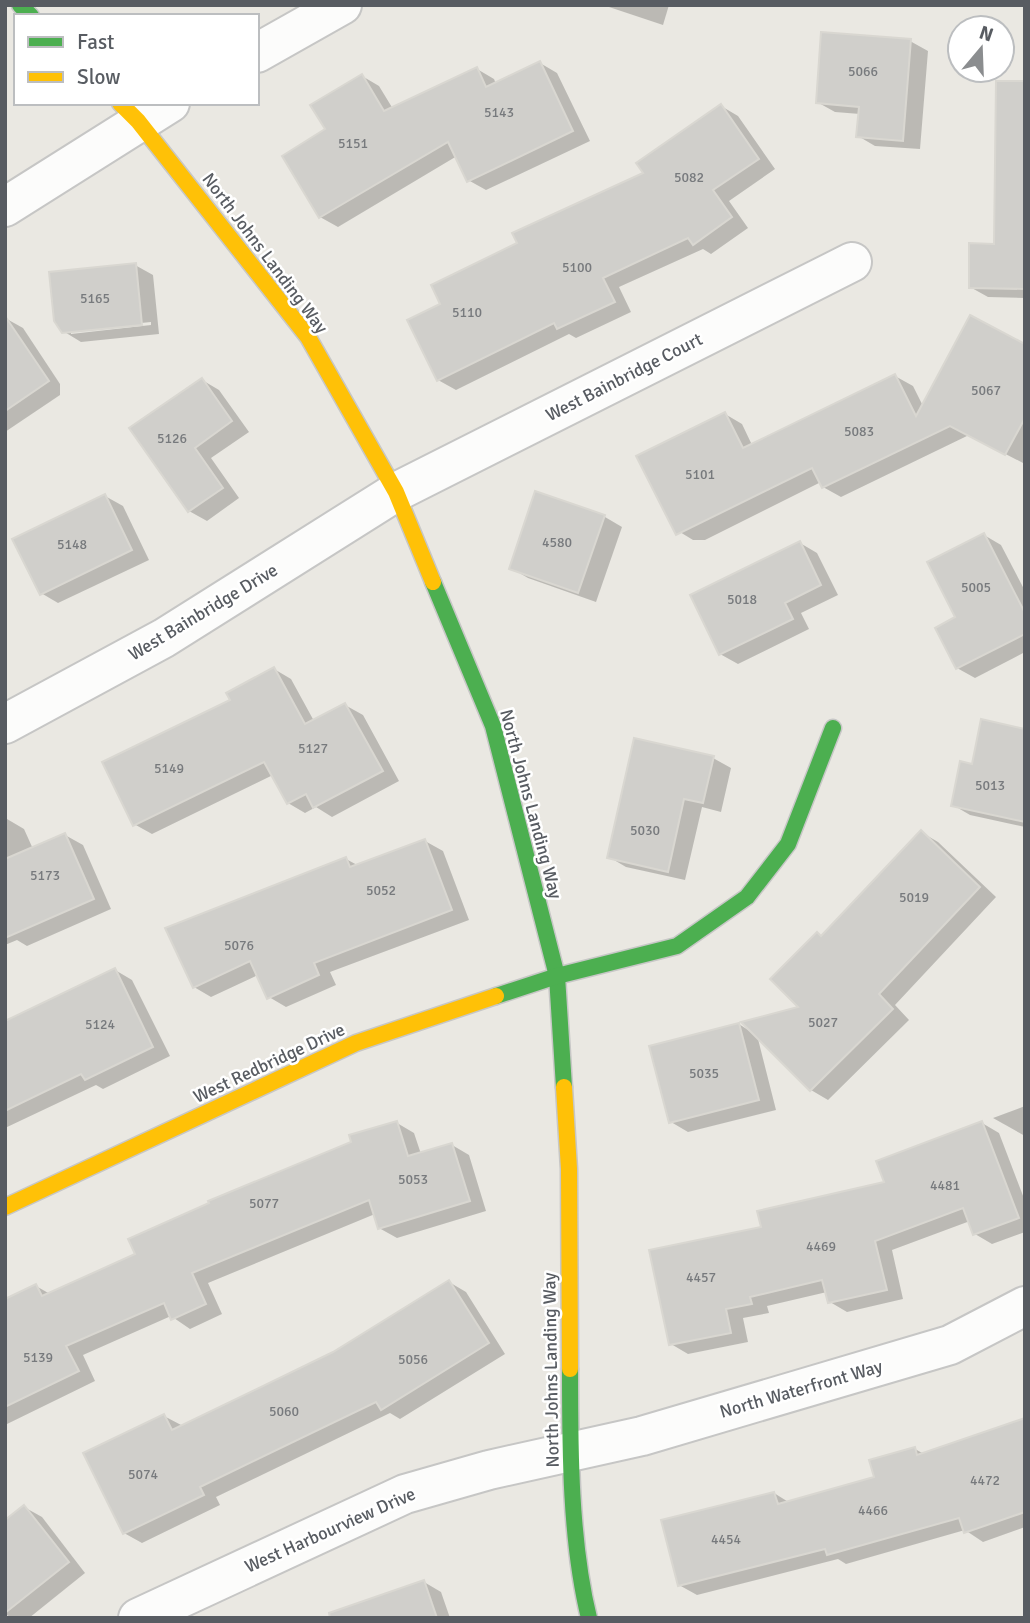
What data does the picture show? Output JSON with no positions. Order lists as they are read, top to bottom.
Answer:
{
  "streets": {
    "street": [
      "North Johns Landing Way",
      "West Bainbridge Court",
      "West Bainbridge Drive",
      "West Redbridge Drive",
      "North Waterfront Way",
      "West Harbourview Drive"
    ]
  },
  "crossings": [
    ["North Johns Landing Way", "West Bainbridge Court"],
    ["North Johns Landing Way", "West Bainbridge Drive"],
    ["North Johns Landing Way", "West Redbridge Drive"],
    ["North Johns Landing Way", "North Waterfront Way"],
    ["North Johns Landing Way", "West Harbourview Drive"],
    ["West Bainbridge Court", "West Bainbridge Drive"],
    ["North Waterfront Way", "West Harbourview Drive"]
  ],
  "house_numbers": [
    "5066",
    "5143",
    "5151",
    "5082",
    "5100",
    "5165",
    "5110",
    "5067",
    "5083",
    "5126",
    "5101",
    "4580",
    "5148",
    "5005",
    "5018",
    "5127",
    "5149",
    "5013",
    "5030",
    "5173",
    "5052",
    "5019",
    "5076",
    "5027",
    "5124",
    "5035",
    "5053",
    "4481",
    "5077",
    "4469",
    "4457",
    "5139",
    "5056",
    "5060",
    "5074",
    "4472",
    "4466",
    "4454"
  ],
  "legend": ["Fast", "Slow"],
  "north": "top"
}
